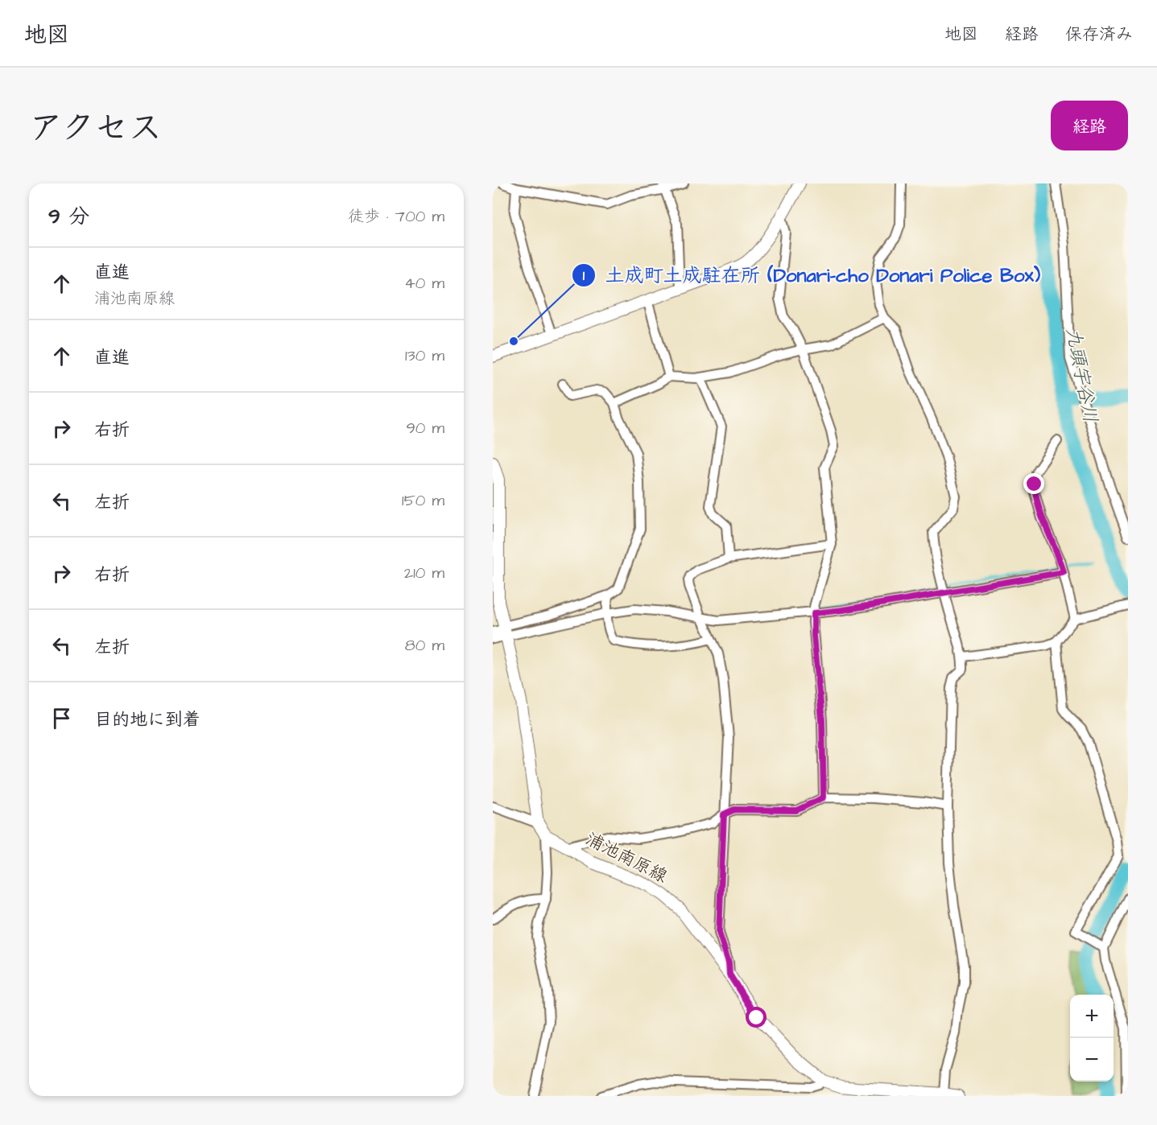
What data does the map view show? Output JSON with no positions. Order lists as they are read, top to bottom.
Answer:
{
  "streets": {
    "main road": ["浦池南原線"]
  },
  "water": ["九頭宇谷川"],
  "places": ["土成町土成駐在所 (Donari-cho Donari Police Box)"],
  "page": {
    "header": "地図",
    "nav": ["地図", "経路", "保存済み"],
    "title": "アクセス",
    "buttons": "経路",
    "heading": ["9 分", "徒歩 · 700 m"],
    "list": [
      ["直進", "浦池南原線", "40 m"],
      ["直進", "130 m"],
      ["右折", "90 m"],
      ["左折", "150 m"],
      ["右折", "210 m"],
      ["左折", "80 m"],
      "目的地に到着"
    ],
    "map_buttons": ["+", "−"]
  }
}
